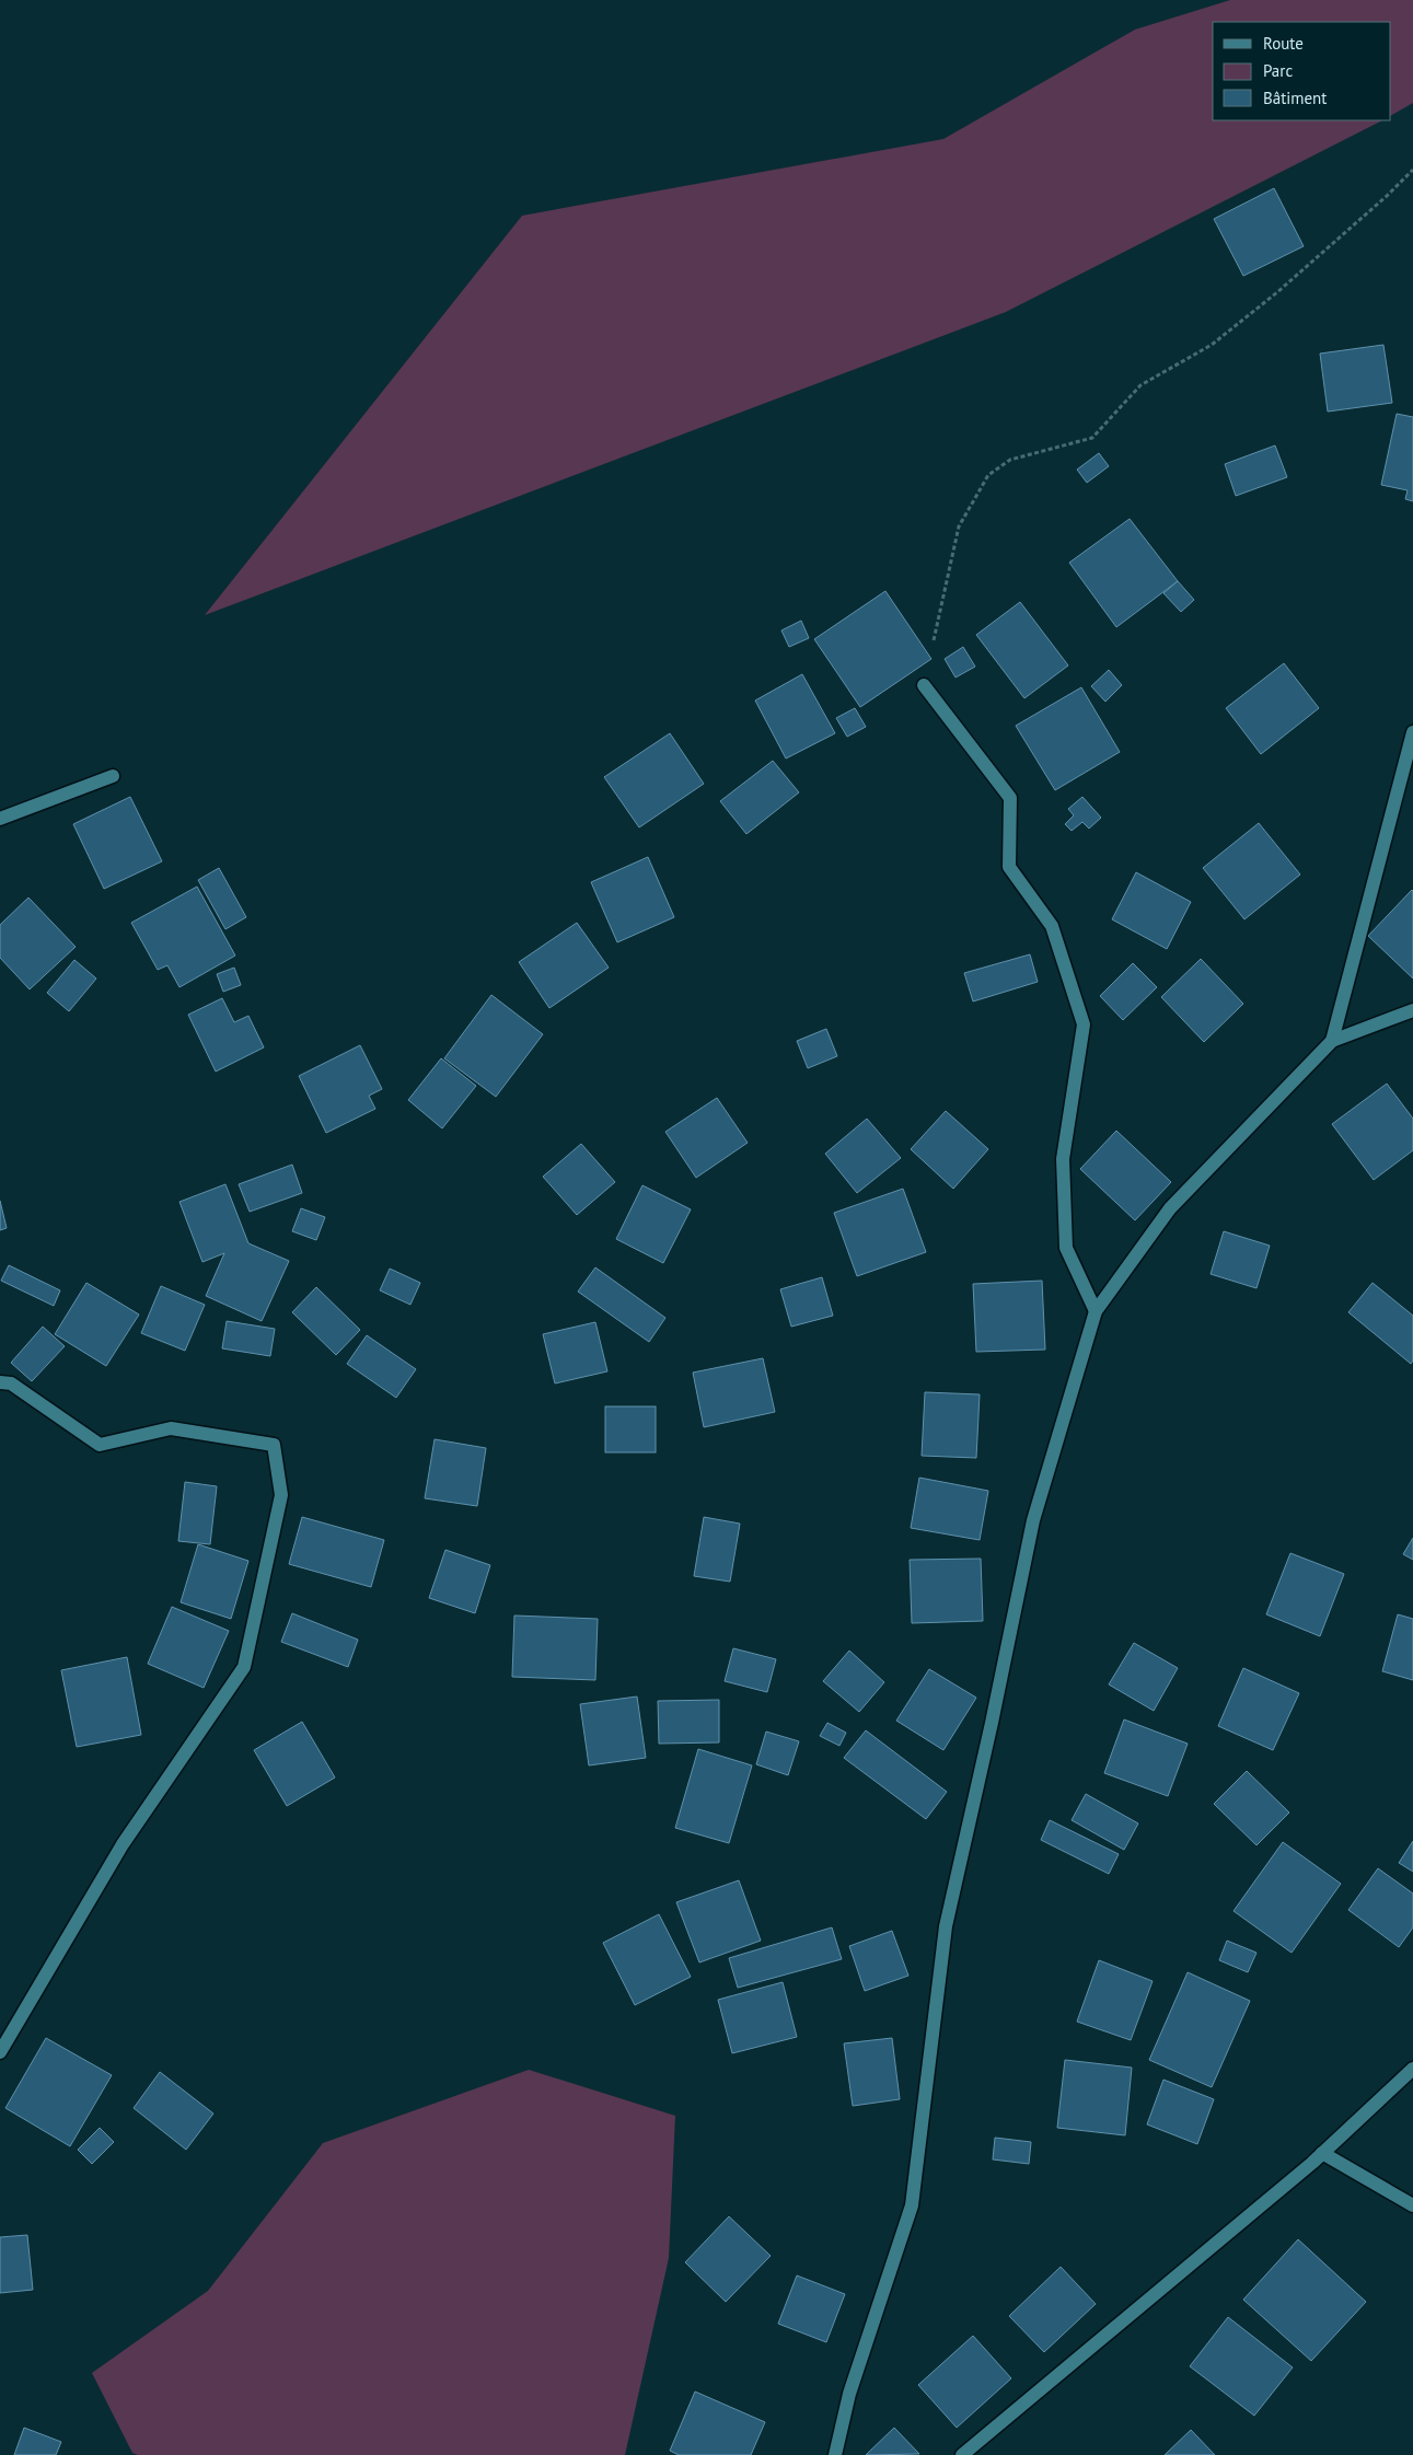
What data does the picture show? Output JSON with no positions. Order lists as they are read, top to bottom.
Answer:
{
  "legend": ["Route", "Parc", "Bâtiment"]
}
